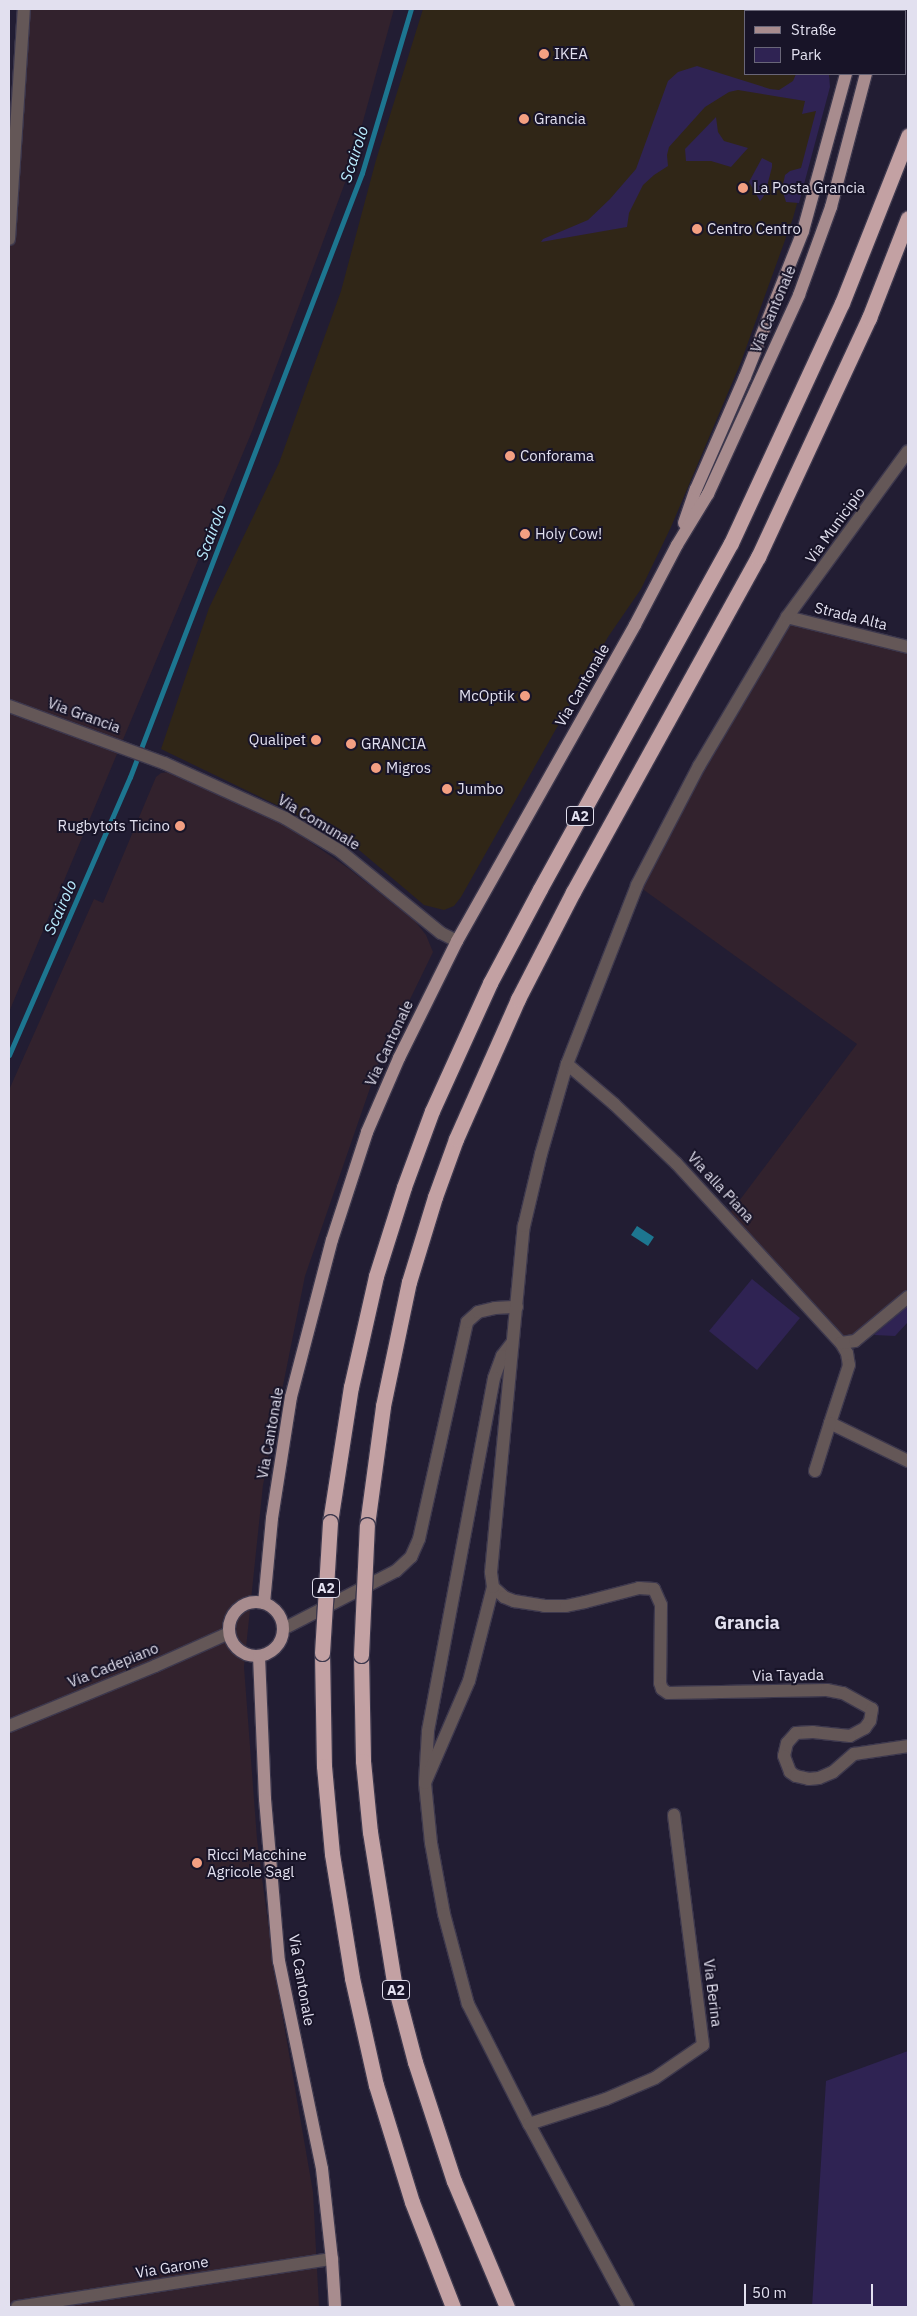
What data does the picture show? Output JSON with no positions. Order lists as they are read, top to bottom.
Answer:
{
  "streets": {
    "highway": ["A2"],
    "main road": ["Via Cantonale"],
    "street": [
      "Via Municipio",
      "Strada Alta",
      "Via Grancia",
      "Via Comunale",
      "Via alla Piana",
      "Via Cadepiano",
      "Via Tayada",
      "Via Berina",
      "Via Garone"
    ]
  },
  "crossings": [
    ["Via Cantonale", "Via Comunale"],
    ["Via Cantonale", "Via Cadepiano"],
    ["Via Cantonale", "Via Garone"],
    ["Via Municipio", "Strada Alta"],
    ["Via Municipio", "Via alla Piana"],
    ["Via Municipio", "Via Tayada"],
    ["Via Grancia", "Via Comunale"]
  ],
  "districts": ["Grancia"],
  "water": ["Scairolo"],
  "places": [
    "IKEA",
    "Grancia",
    "La Posta Grancia",
    "Centro Centro",
    "Conforama",
    "Holy Cow!",
    "McOptik",
    "Qualipet",
    "GRANCIA",
    "Migros",
    "Jumbo",
    "Rugbytots Ticino",
    "Ricci Macchine Agricole Sagl"
  ],
  "legend": ["Straße", "Park"],
  "scale_bar": "50 m"
}
